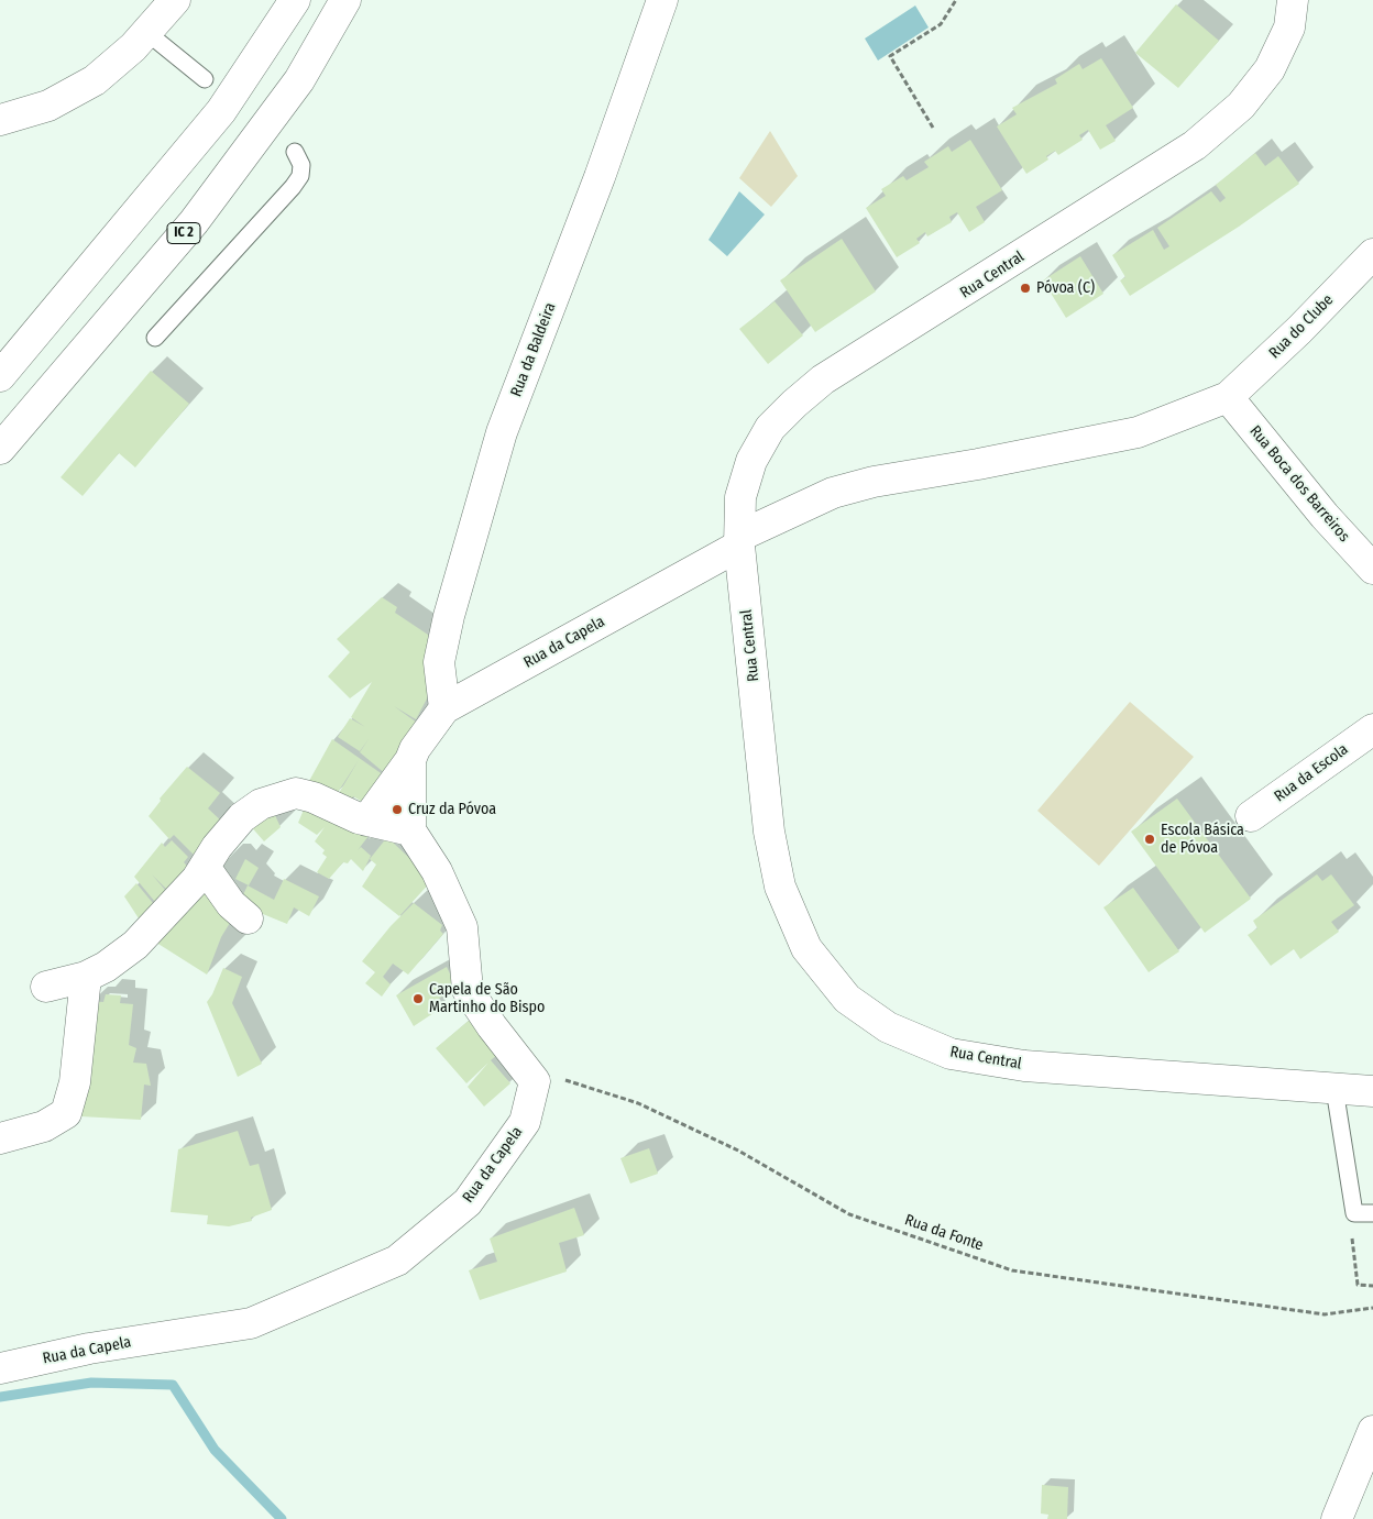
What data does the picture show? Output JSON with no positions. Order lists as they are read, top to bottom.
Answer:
{
  "streets": {
    "main road": [
      "IC 2",
      "Rua Central",
      "Rua do Clube",
      "Rua da Baldeira",
      "Rua Boca dos Barreiros",
      "Rua da Capela",
      "Rua da Escola"
    ],
    "path": ["Rua da Fonte"]
  },
  "crossings": [
    ["Rua Central", "Rua da Capela"],
    ["Rua do Clube", "Rua Boca dos Barreiros"],
    ["Rua do Clube", "Rua da Capela"],
    ["Rua da Baldeira", "Rua da Capela"],
    ["Rua Boca dos Barreiros", "Rua da Capela"],
    ["Rua da Capela", "Rua da Fonte"]
  ],
  "places": [
    "Póvoa (C)",
    "Cruz da Póvoa",
    "Escola Básica de Póvoa",
    "Capela de São Martinho do Bispo"
  ]
}
